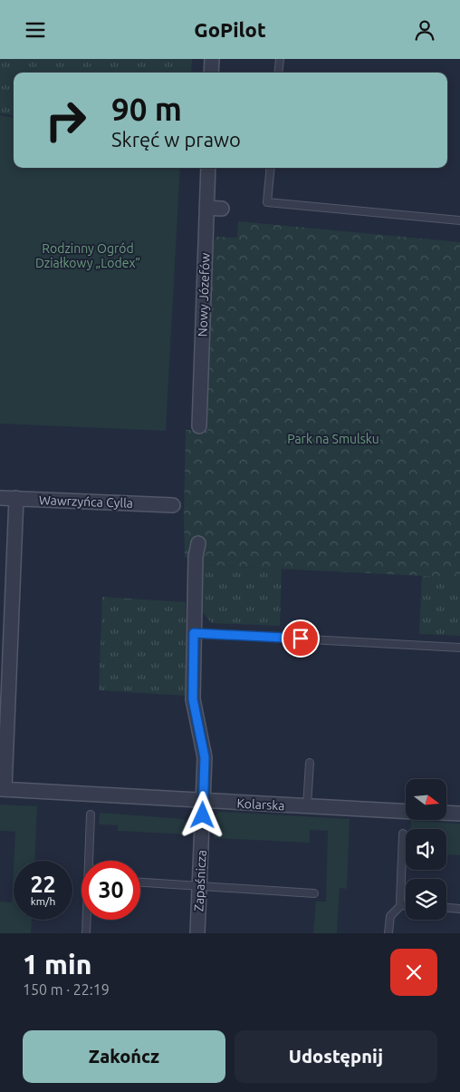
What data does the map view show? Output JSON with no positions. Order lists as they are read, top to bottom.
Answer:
{
  "streets": {
    "street": [
      "Nowy Józefów",
      "Wawrzyńca Cylla",
      "Kolarska",
      "Zapaśnicza"
    ]
  },
  "crossings": [
    ["Kolarska", "Zapaśnicza"]
  ],
  "parks": ["Rodzinny Ogród Działkowy „Lodex”", "Park na Smulsku"],
  "north": "right",
  "page": {
    "header": "GoPilot",
    "turn": ["90 m", "Skręć w prawo"],
    "speed": "22 km/h",
    "limit": "30",
    "heading": ["1 min", "150 m · 22:19"],
    "buttons": ["Zakończ", "Udostępnij"]
  }
}
